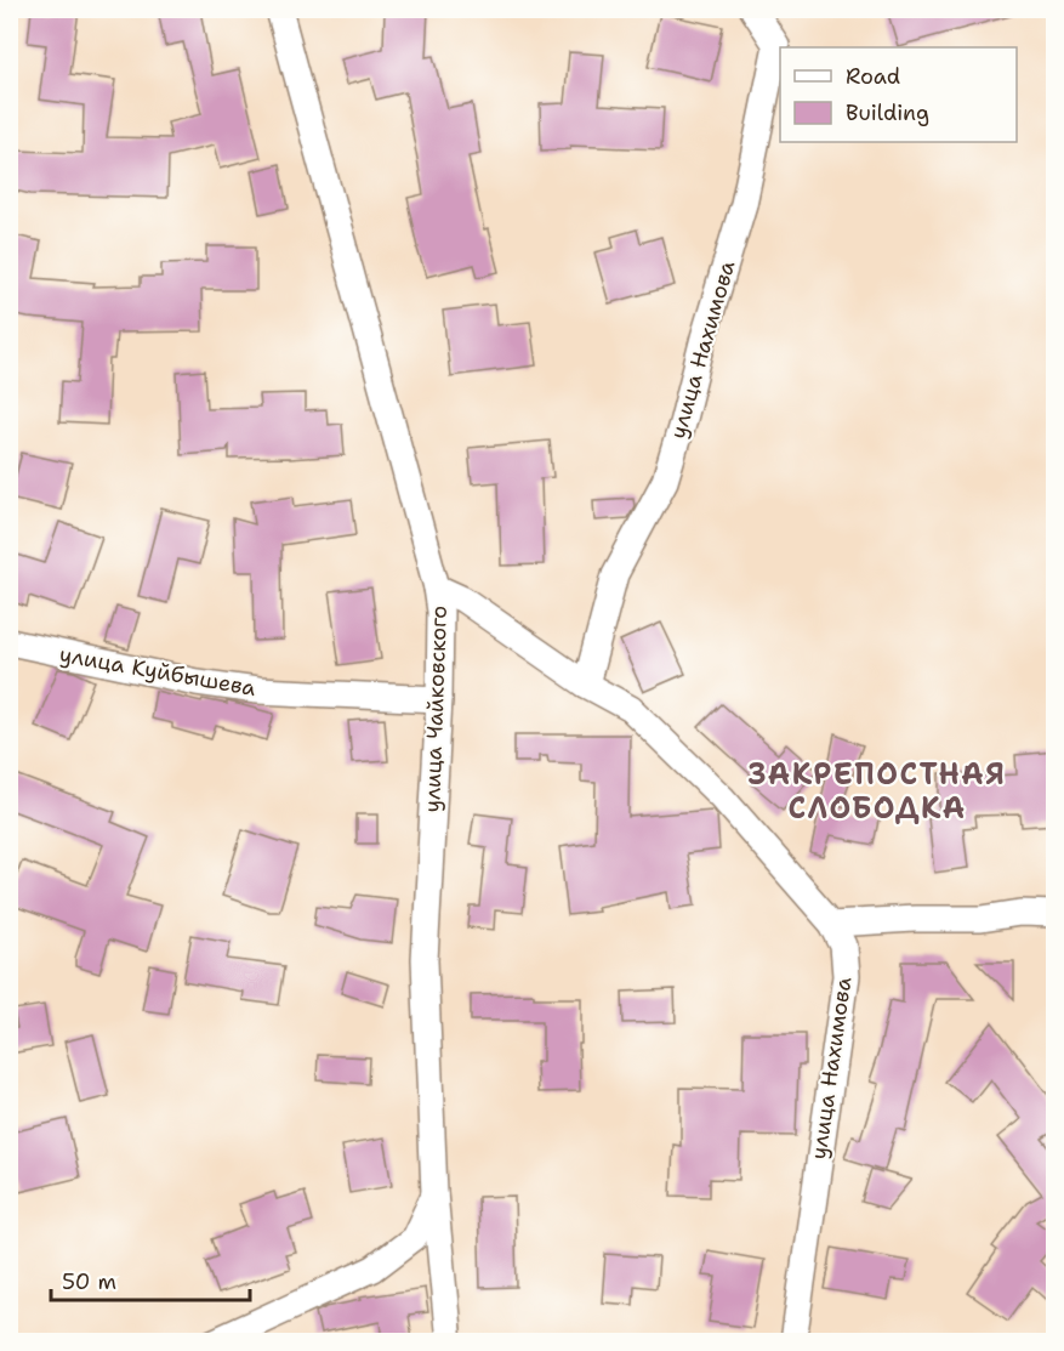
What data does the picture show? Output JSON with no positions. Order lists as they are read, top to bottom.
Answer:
{
  "streets": {
    "street": ["улица Нахимова", "улица Куйбышева", "улица Чайковского"]
  },
  "crossings": [
    ["улица Нахимова", "улица Чайковского"],
    ["улица Куйбышева", "улица Чайковского"]
  ],
  "districts": ["ЗАКРЕПОСТНАЯ СЛОБОДКА"],
  "legend": ["Road", "Building"],
  "scale_bar": "50 m"
}
